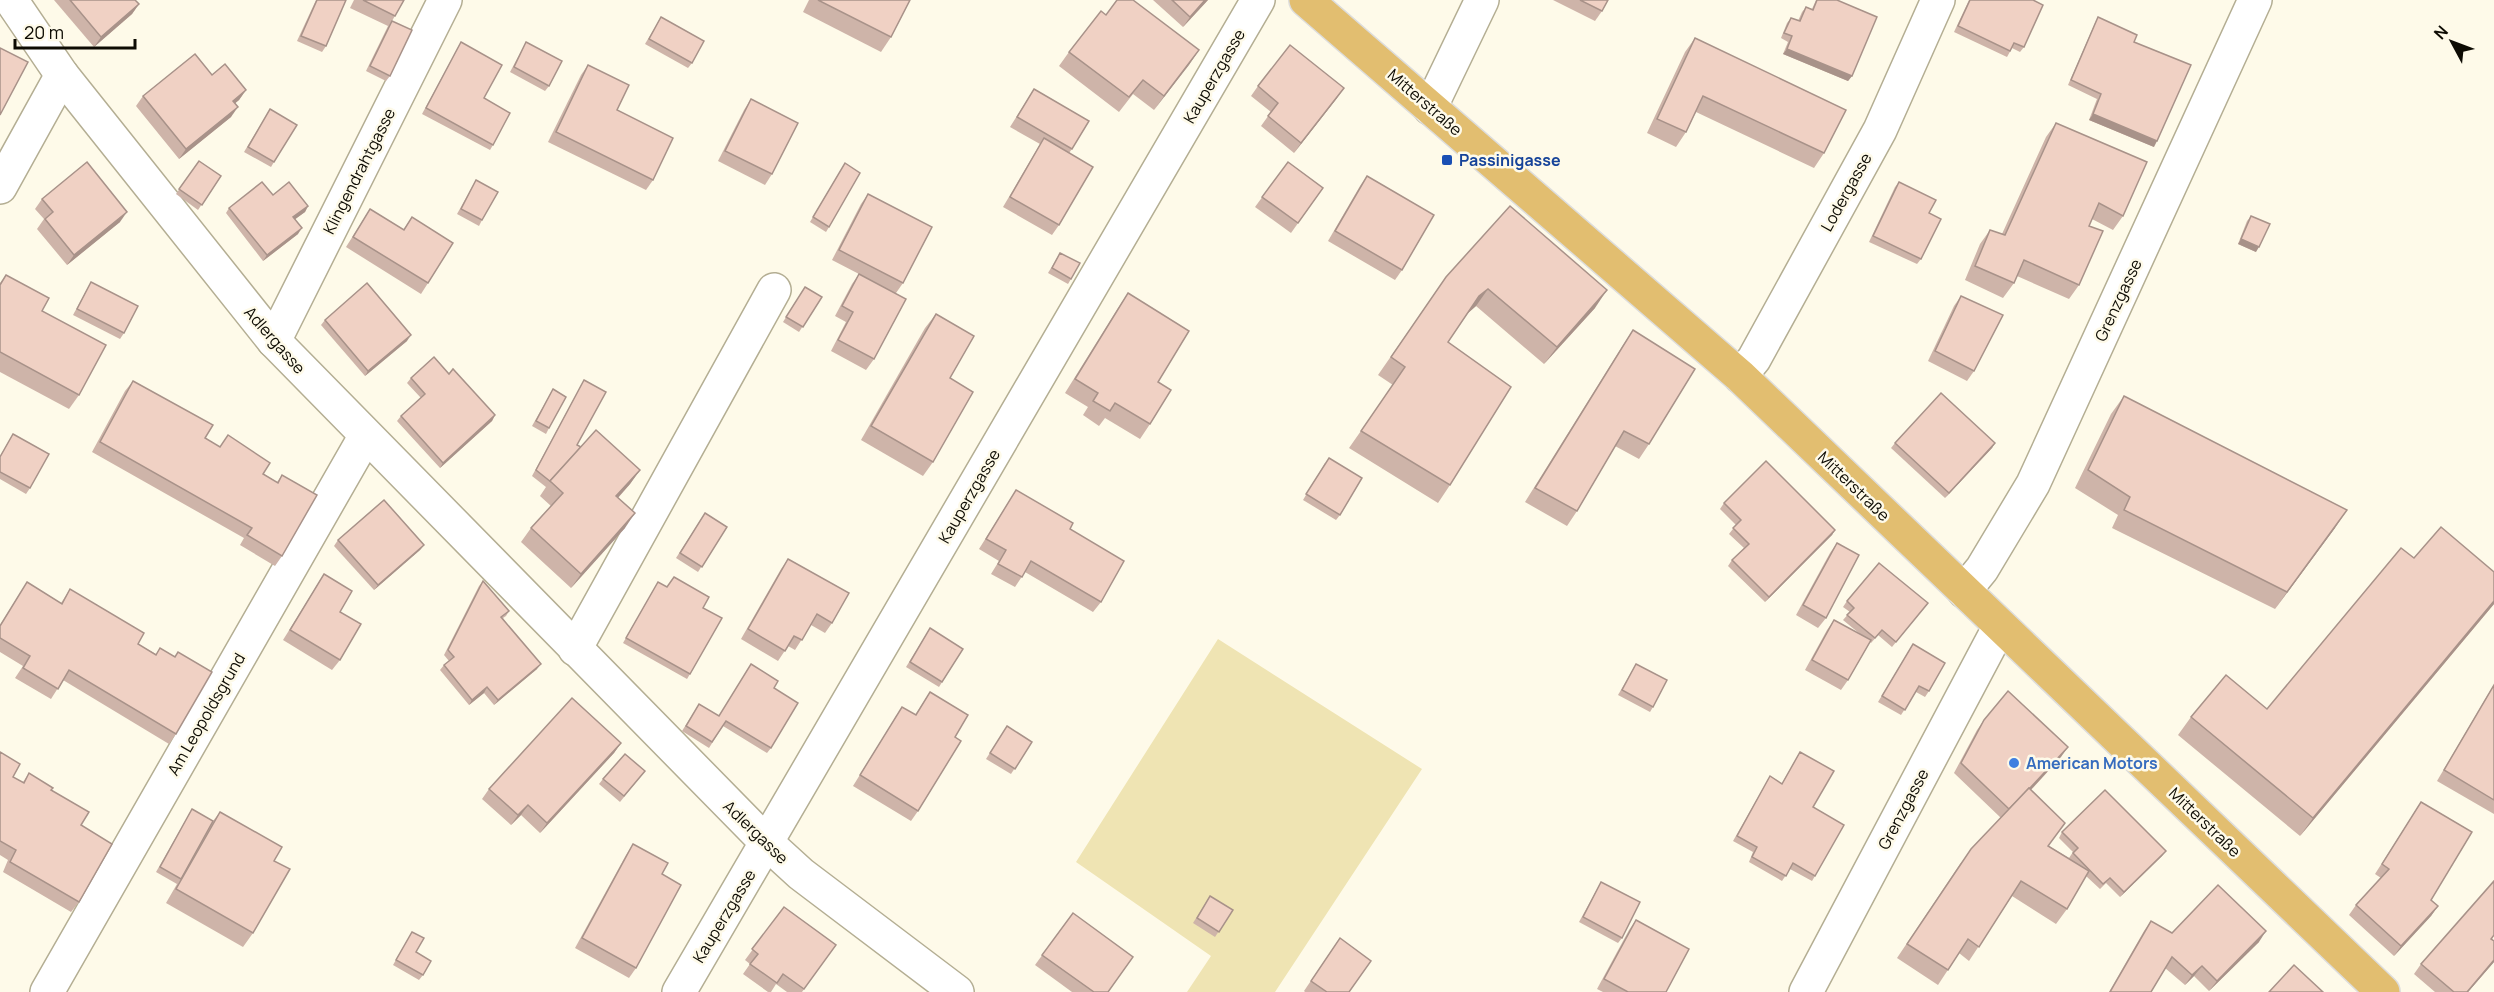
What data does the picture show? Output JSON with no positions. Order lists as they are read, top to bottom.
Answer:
{
  "streets": {
    "main road": ["Mitterstraße"],
    "street": [
      "Kauperzgasse",
      "Klingendrahtgasse",
      "Lodergasse",
      "Grenzgasse",
      "Adlergasse",
      "Am Leopoldsgrund"
    ]
  },
  "crossings": [
    ["Kauperzgasse", "Adlergasse"],
    ["Mitterstraße", "Lodergasse"],
    ["Mitterstraße", "Grenzgasse"],
    ["Klingendrahtgasse", "Adlergasse"],
    ["Adlergasse", "Am Leopoldsgrund"]
  ],
  "places": {
    "transit": ["Passinigasse"],
    "other": ["American Motors"]
  },
  "scale_bar": "20 m",
  "north": "top left"
}
